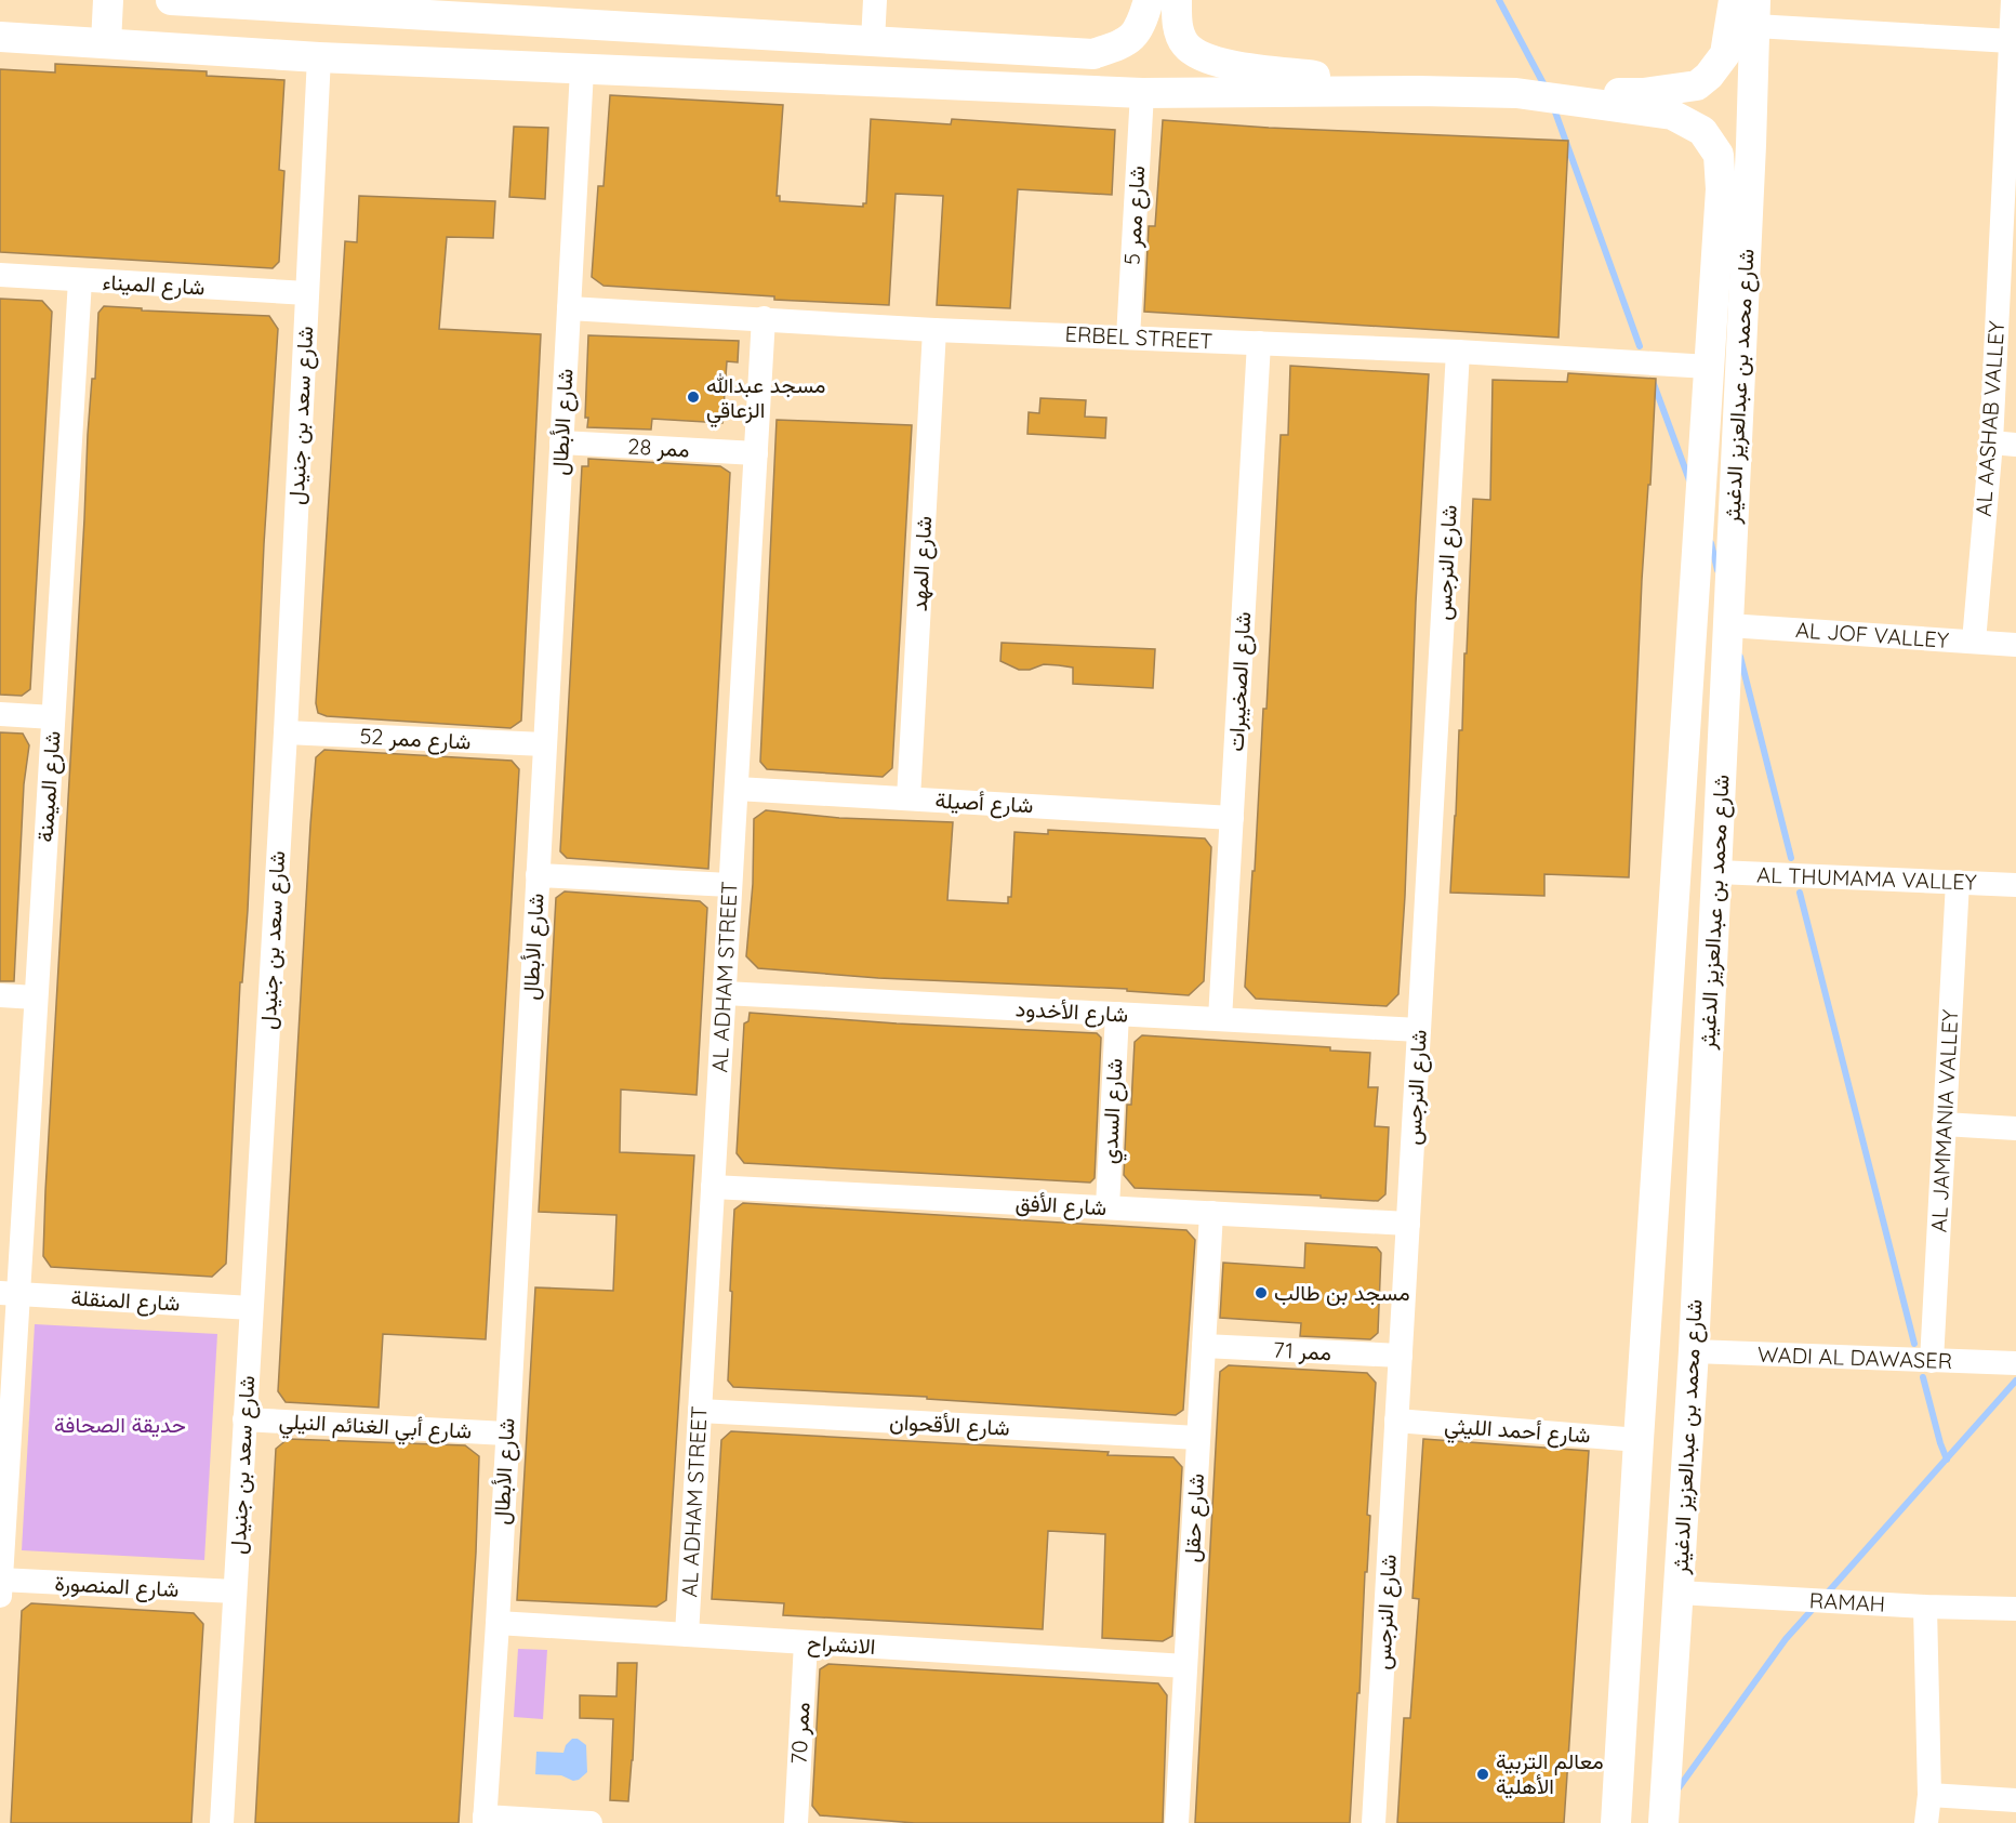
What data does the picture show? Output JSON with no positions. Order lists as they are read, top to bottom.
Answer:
{
  "streets": {
    "street": [
      "شارع ممر 5",
      "شارع الميناء",
      "ERBEL STREET",
      "شارع محمد بن عبدالعزيز الدغيثر",
      "شارع سعد بن جنيدل",
      "AL AASHAB VALLEY",
      "شارع الأبطال",
      "ممر 28",
      "شارع النرجس",
      "شارع المهد",
      "AL JOF VALLEY",
      "شارع الصخيبرات",
      "شارع ممر 52",
      "شارع الميمنة",
      "شارع أصيلة",
      "AL THUMAMA VALLEY",
      "AL ADHAM STREET",
      "شارع الأخدود",
      "شارع السدي",
      "AL JAMMANIA VALLEY",
      "شارع الأفق",
      "شارع المنقلة",
      "ممر 71",
      "WADI AL DAWASER",
      "شارع الأقحوان",
      "شارع أبي الغنائم النيلي",
      "شارع أحمد الليثي",
      "شارع حقل",
      "شارع المنصورة",
      "RAMAH",
      "الانشراح",
      "ممر 70"
    ]
  },
  "crossings": [
    ["شارع ممر 5", "ERBEL STREET"],
    ["شارع الميناء", "شارع سعد بن جنيدل"],
    ["شارع الميناء", "شارع الميمنة"],
    ["ERBEL STREET", "شارع محمد بن عبدالعزيز الدغيثر"],
    ["ERBEL STREET", "شارع الأبطال"],
    ["ERBEL STREET", "شارع النرجس"],
    ["ERBEL STREET", "شارع المهد"],
    ["ERBEL STREET", "شارع الصخيبرات"],
    ["ERBEL STREET", "AL ADHAM STREET"],
    ["شارع محمد بن عبدالعزيز الدغيثر", "AL JOF VALLEY"],
    ["شارع محمد بن عبدالعزيز الدغيثر", "AL THUMAMA VALLEY"],
    ["شارع محمد بن عبدالعزيز الدغيثر", "WADI AL DAWASER"],
    ["شارع محمد بن عبدالعزيز الدغيثر", "شارع أحمد الليثي"],
    ["شارع محمد بن عبدالعزيز الدغيثر", "RAMAH"],
    ["شارع سعد بن جنيدل", "شارع ممر 52"],
    ["شارع سعد بن جنيدل", "شارع المنقلة"],
    ["شارع سعد بن جنيدل", "شارع أبي الغنائم النيلي"],
    ["شارع سعد بن جنيدل", "شارع المنصورة"],
    ["AL AASHAB VALLEY", "AL JOF VALLEY"],
    ["شارع الأبطال", "ممر 28"],
    ["شارع الأبطال", "شارع ممر 52"],
    ["شارع الأبطال", "شارع أبي الغنائم النيلي"],
    ["شارع الأبطال", "الانشراح"],
    ["ممر 28", "AL ADHAM STREET"],
    ["شارع النرجس", "شارع الأخدود"],
    ["شارع النرجس", "شارع الأفق"],
    ["شارع النرجس", "ممر 71"],
    ["شارع النرجس", "شارع أحمد الليثي"],
    ["شارع المهد", "شارع أصيلة"],
    ["شارع الصخيبرات", "شارع أصيلة"],
    ["شارع الصخيبرات", "شارع الأخدود"],
    ["شارع الميمنة", "شارع المنقلة"],
    ["شارع الميمنة", "شارع المنصورة"],
    ["شارع أصيلة", "AL ADHAM STREET"],
    ["AL THUMAMA VALLEY", "AL JAMMANIA VALLEY"],
    ["AL ADHAM STREET", "شارع الأخدود"],
    ["AL ADHAM STREET", "شارع الأفق"],
    ["AL ADHAM STREET", "شارع الأقحوان"],
    ["AL ADHAM STREET", "الانشراح"],
    ["شارع الأخدود", "شارع السدي"],
    ["شارع السدي", "شارع الأفق"],
    ["AL JAMMANIA VALLEY", "WADI AL DAWASER"],
    ["شارع الأفق", "شارع حقل"],
    ["ممر 71", "شارع حقل"],
    ["شارع الأقحوان", "شارع حقل"],
    ["شارع حقل", "الانشراح"],
    ["الانشراح", "ممر 70"]
  ],
  "parks": ["حديقة الصحافة"],
  "places": ["مسجد عبدالله الزعاقي", "مسجد بن طالب", "معالم التربية الأهلية"]
}
